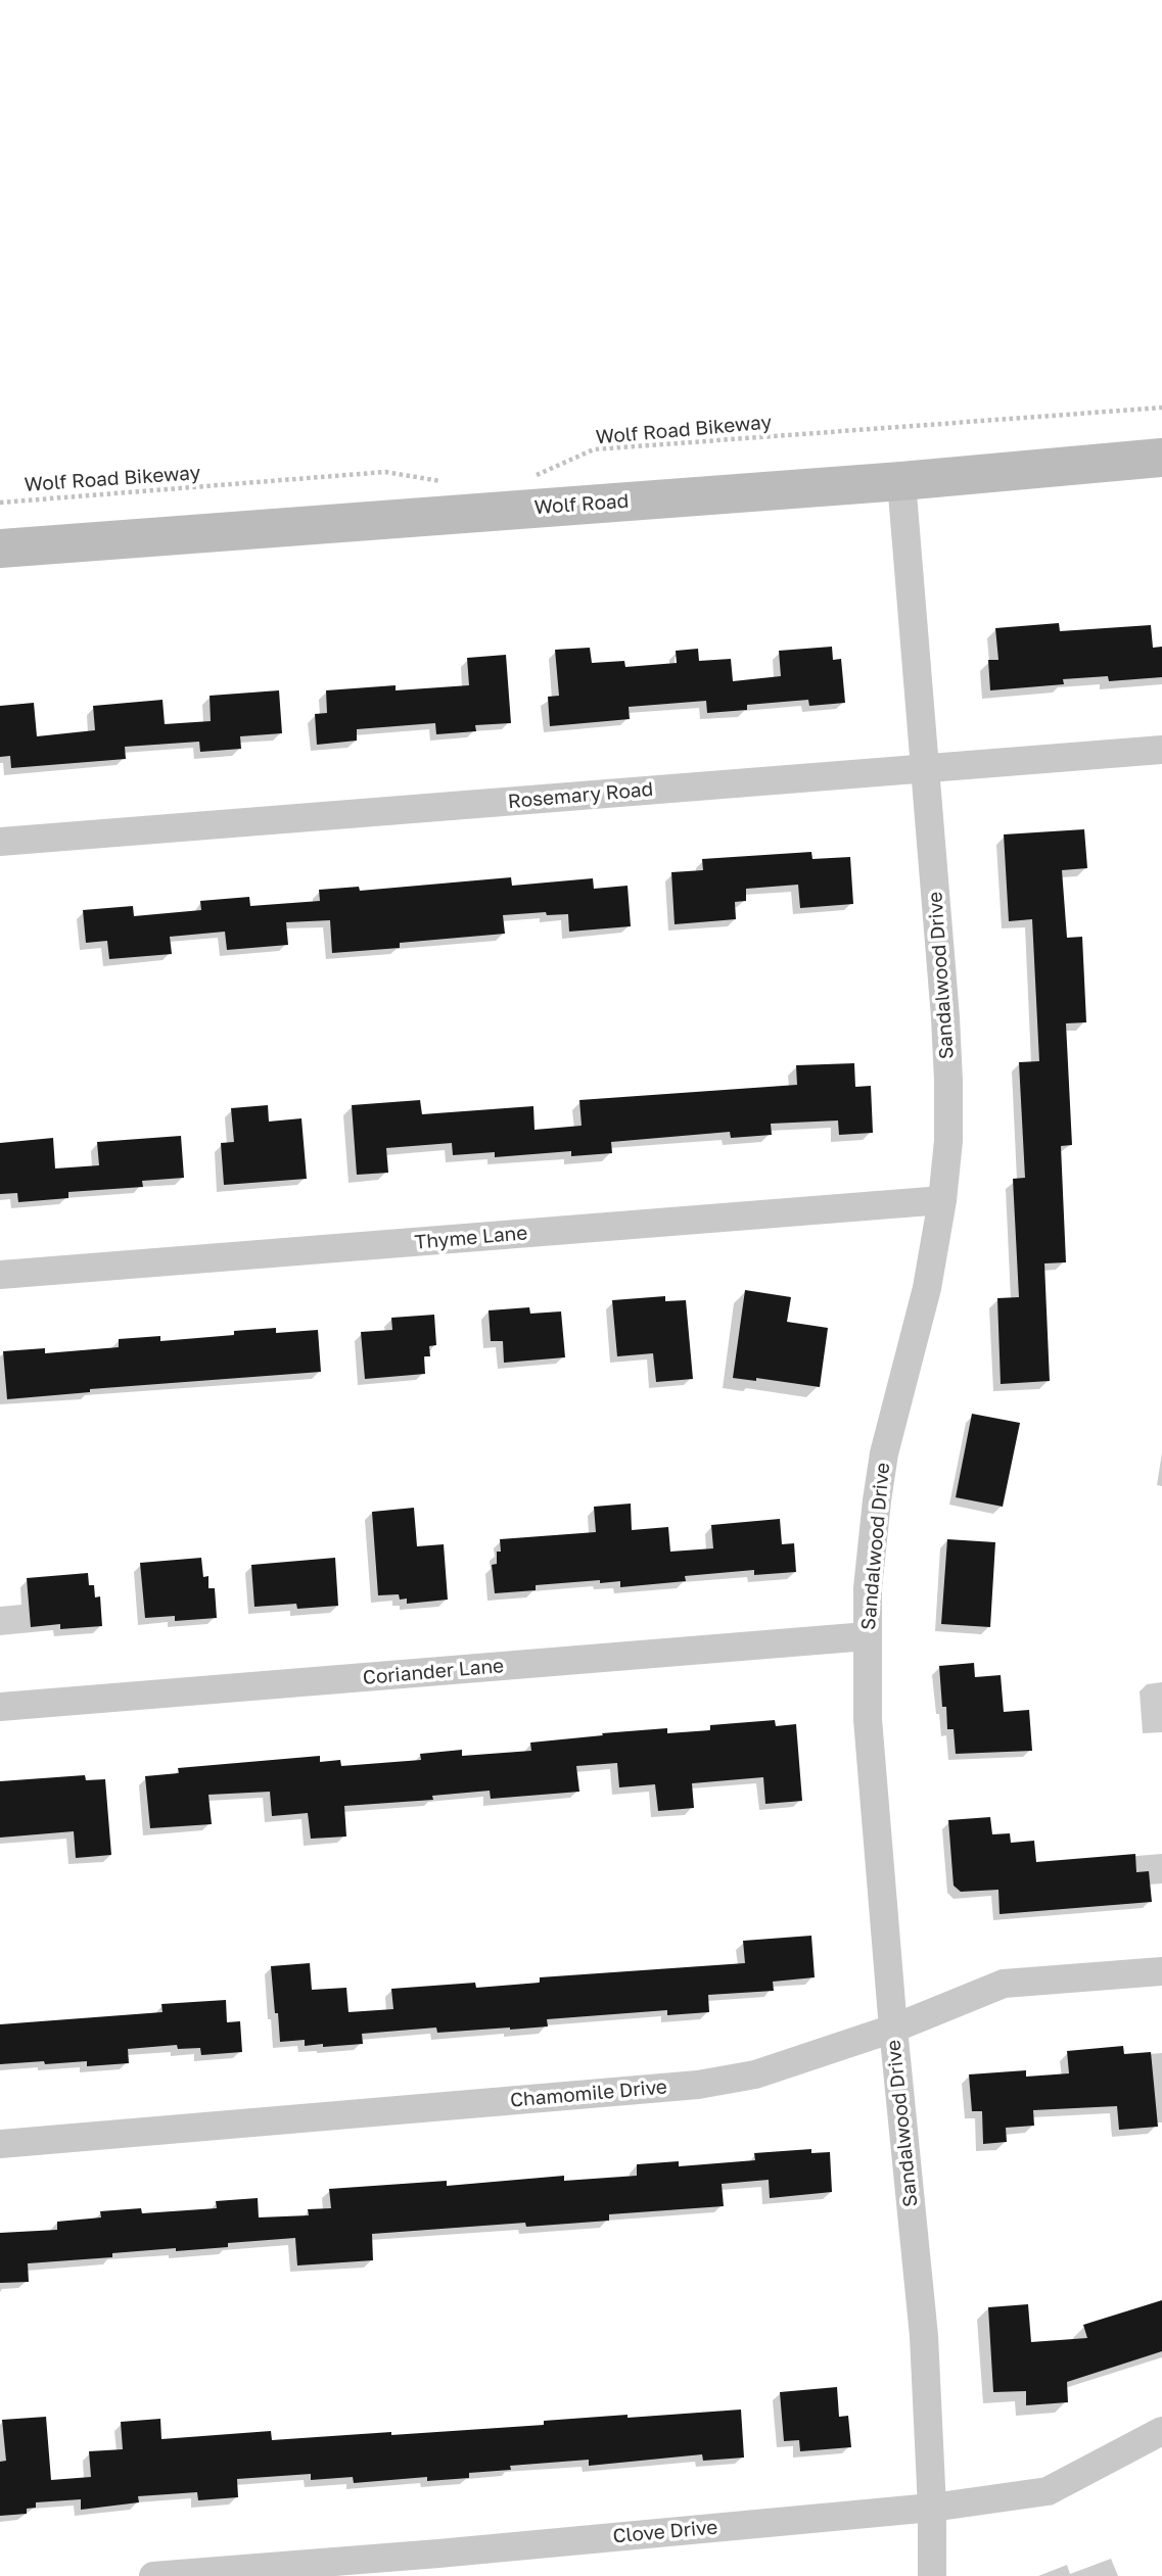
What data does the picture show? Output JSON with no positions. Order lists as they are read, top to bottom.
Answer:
{
  "streets": {
    "main road": ["Wolf Road"],
    "street": [
      "Rosemary Road",
      "Sandalwood Drive",
      "Thyme Lane",
      "Coriander Lane",
      "Chamomile Drive",
      "Clove Drive"
    ],
    "path": ["Wolf Road Bikeway"]
  },
  "crossings": [
    ["Wolf Road", "Sandalwood Drive"],
    ["Rosemary Road", "Sandalwood Drive"],
    ["Sandalwood Drive", "Thyme Lane"],
    ["Sandalwood Drive", "Coriander Lane"],
    ["Sandalwood Drive", "Chamomile Drive"],
    ["Sandalwood Drive", "Clove Drive"]
  ]
}
